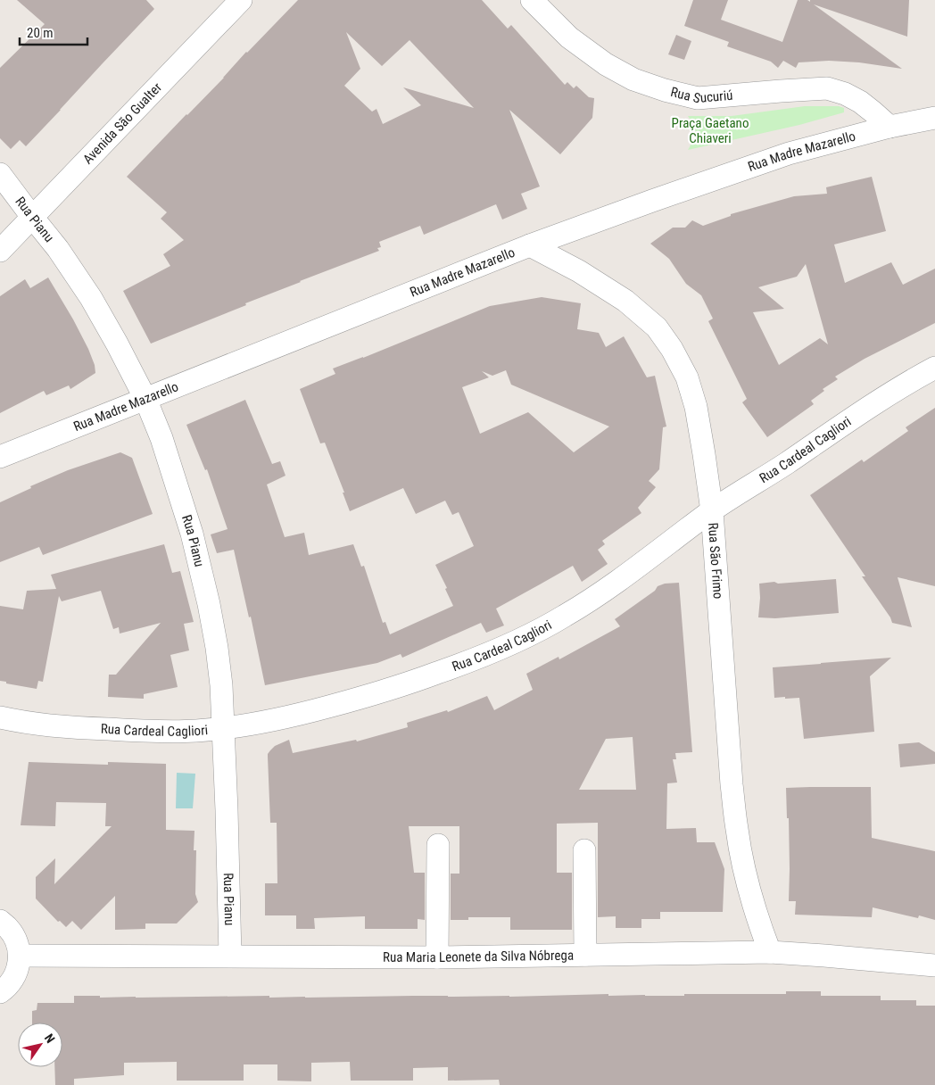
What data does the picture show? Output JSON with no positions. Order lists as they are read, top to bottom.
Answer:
{
  "streets": {
    "street": [
      "Rua Sucuriú",
      "Avenida São Gualter",
      "Rua Madre Mazarello",
      "Rua Pianu",
      "Rua Cardeal Cagliori",
      "Rua São Frimo",
      "Rua Maria Leonete da Silva Nóbrega"
    ]
  },
  "crossings": [
    ["Rua Sucuriú", "Rua Madre Mazarello"],
    ["Avenida São Gualter", "Rua Pianu"],
    ["Rua Madre Mazarello", "Rua Pianu"],
    ["Rua Madre Mazarello", "Rua São Frimo"],
    ["Rua Pianu", "Rua Cardeal Cagliori"],
    ["Rua Pianu", "Rua Maria Leonete da Silva Nóbrega"],
    ["Rua Cardeal Cagliori", "Rua São Frimo"],
    ["Rua São Frimo", "Rua Maria Leonete da Silva Nóbrega"]
  ],
  "parks": ["Praça Gaetano Chiaveri"],
  "scale_bar": "20 m",
  "north": "top right"
}
